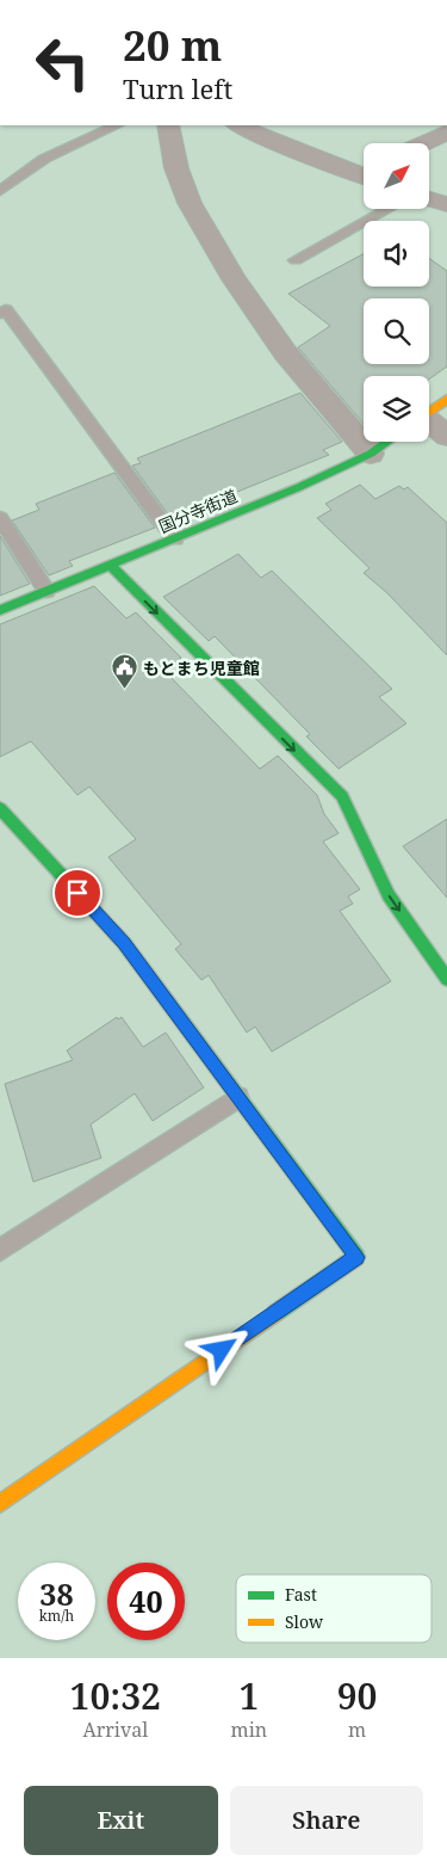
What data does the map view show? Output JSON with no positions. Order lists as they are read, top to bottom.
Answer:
{
  "streets": {
    "street": ["国分寺街道"]
  },
  "places": {
    "public building": ["もとまち児童館"]
  },
  "legend": ["Fast", "Slow"],
  "north": "top right",
  "page": {
    "turn": ["20 m", "Turn left"],
    "speed": "38 km/h",
    "limit": "40",
    "eta": [
      "10:32",
      "Arrival",
      "1",
      "min",
      "90",
      "m"
    ],
    "buttons": ["Exit", "Share"]
  }
}
